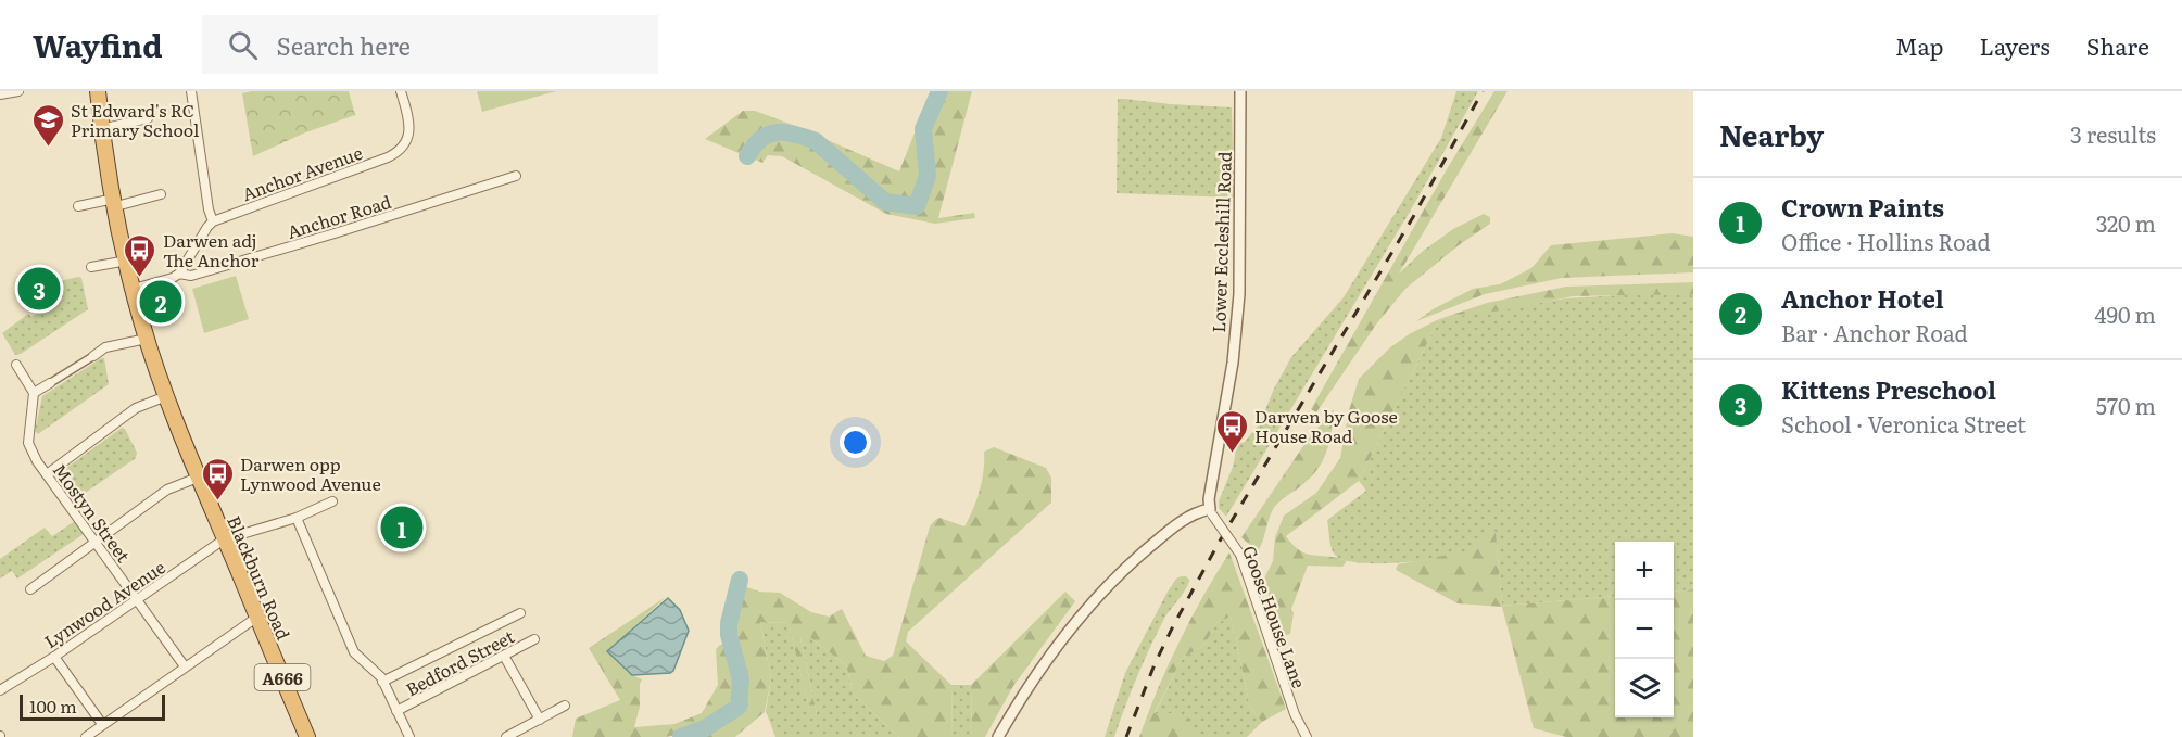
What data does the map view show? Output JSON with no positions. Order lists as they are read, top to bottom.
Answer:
{
  "streets": {
    "highway": ["Blackburn Road", "A666"],
    "street": [
      "Anchor Avenue",
      "Anchor Road",
      "Lower Eccleshill Road",
      "Mostyn Street",
      "Lynwood Avenue",
      "Goose House Lane",
      "Bedford Street"
    ]
  },
  "crossings": [
    ["Anchor Road", "Blackburn Road"],
    ["Lower Eccleshill Road", "Goose House Lane"],
    ["Mostyn Street", "Lynwood Avenue"],
    ["Blackburn Road", "Lynwood Avenue"]
  ],
  "places": {
    "school or university": ["St Edward's RC Primary School"],
    "bus stop": ["Darwen adj The Anchor", "Darwen by Goose House Road", "Darwen opp Lynwood Avenue"]
  },
  "scale_bar": "100 m",
  "page": {
    "header": "Wayfind",
    "search": "Search here",
    "nav": ["Map", "Layers", "Share"],
    "heading": ["Nearby", "3 results"],
    "list": [
      {
        "mark": "1",
        "name": "Crown Paints",
        "note": "Office · Hollins Road",
        "value": "320 m"
      },
      {
        "mark": "2",
        "name": "Anchor Hotel",
        "note": "Bar · Anchor Road",
        "value": "490 m"
      },
      {
        "mark": "3",
        "name": "Kittens Preschool",
        "note": "School · Veronica Street",
        "value": "570 m"
      }
    ],
    "pins": ["3", "2", "1"],
    "map_buttons": ["+", "−"],
    "scale": "100 m"
  }
}
